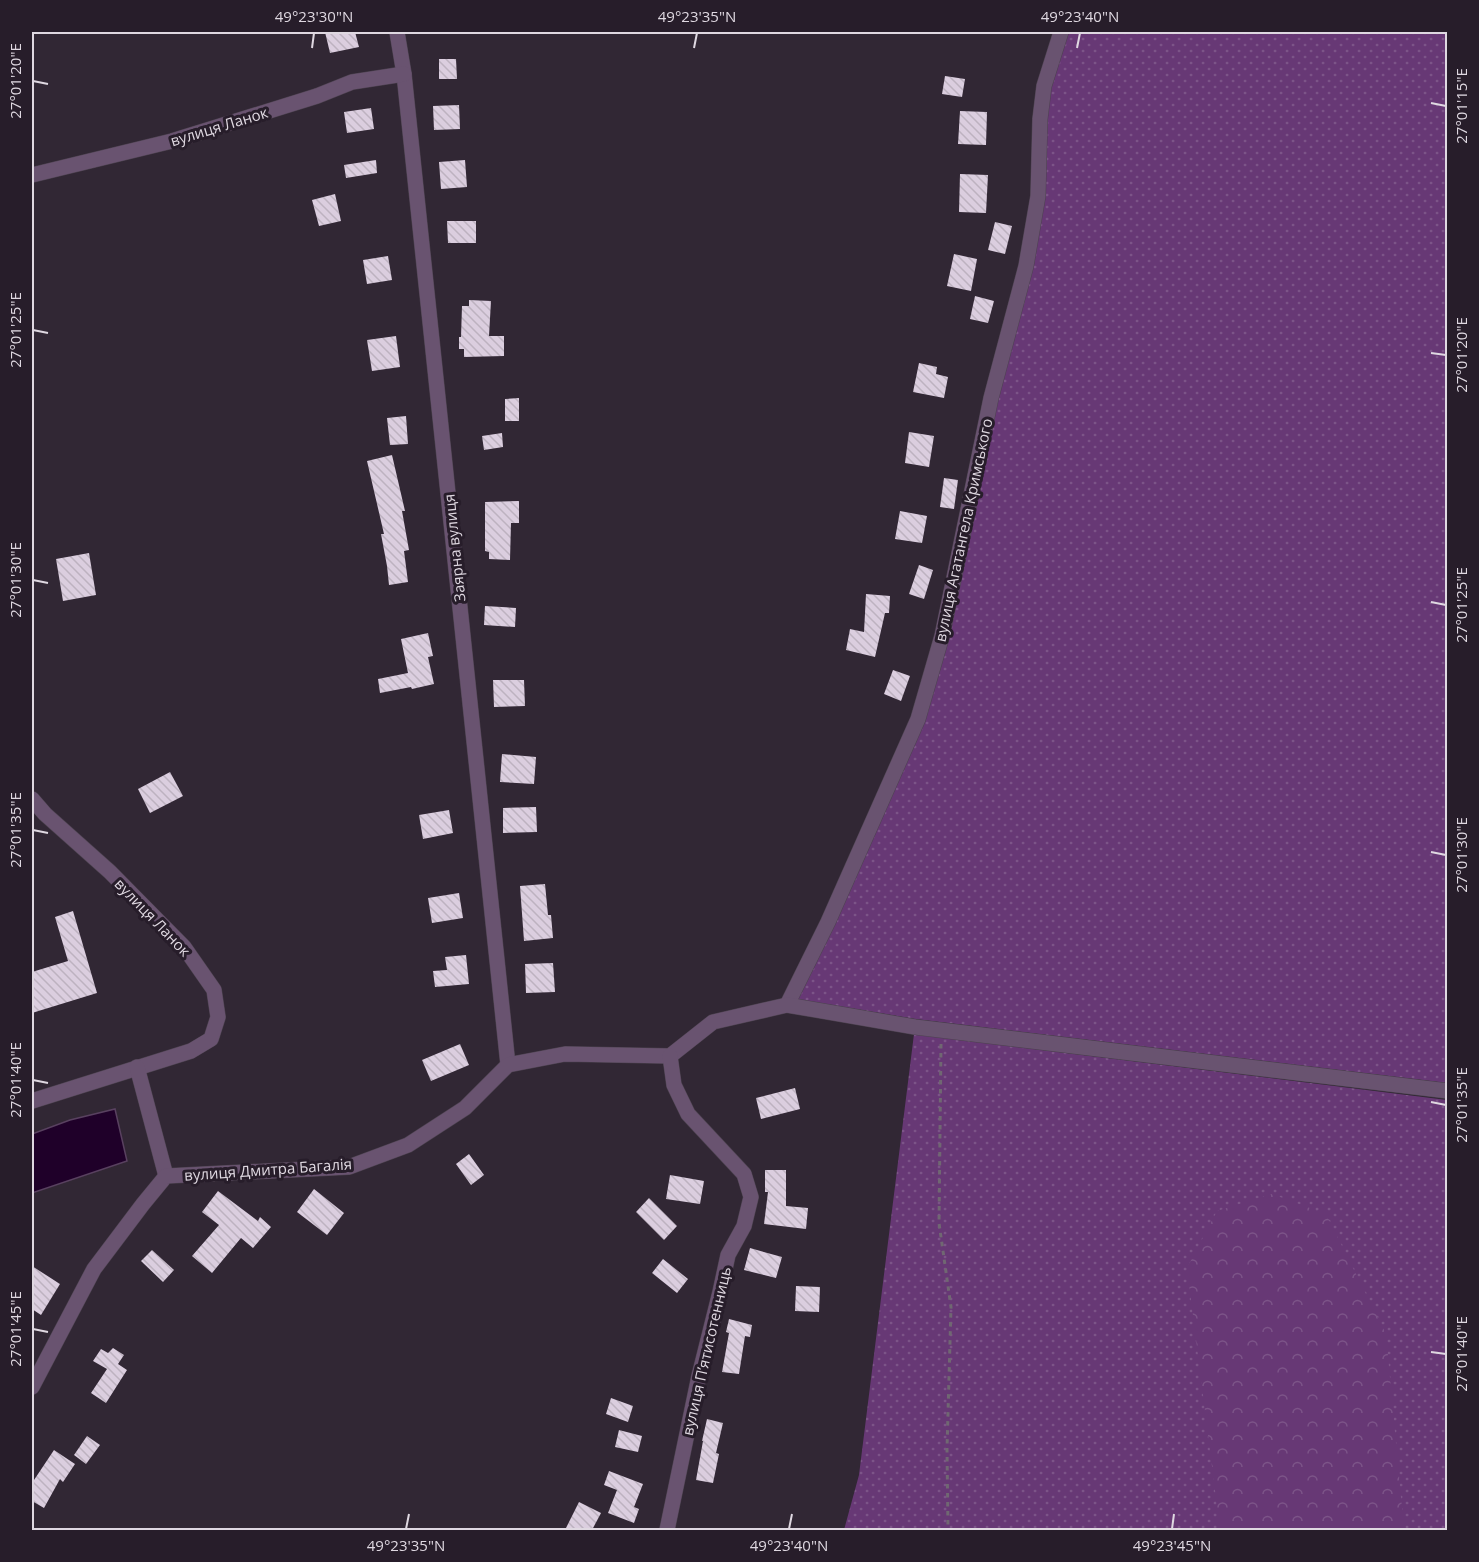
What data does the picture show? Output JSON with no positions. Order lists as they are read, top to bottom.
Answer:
{
  "streets": {
    "street": [
      "вулиця Ланок",
      "вулиця Агатангела Кримського",
      "Заярна вулиця",
      "вулиця Дмитра Багалія",
      "вулиця Пʼятисотенниць"
    ]
  },
  "crossings": [
    ["вулиця Ланок", "Заярна вулиця"],
    ["Заярна вулиця", "вулиця Дмитра Багалія"]
  ],
  "coordinates": [
    "49°23'30\"N",
    "49°23'35\"N",
    "49°23'40\"N",
    "27°01'20\"E",
    "27°01'15\"E",
    "27°01'25\"E",
    "27°01'30\"E",
    "27°01'35\"E",
    "27°01'40\"E",
    "27°01'45\"E",
    "49°23'45\"N"
  ]
}
